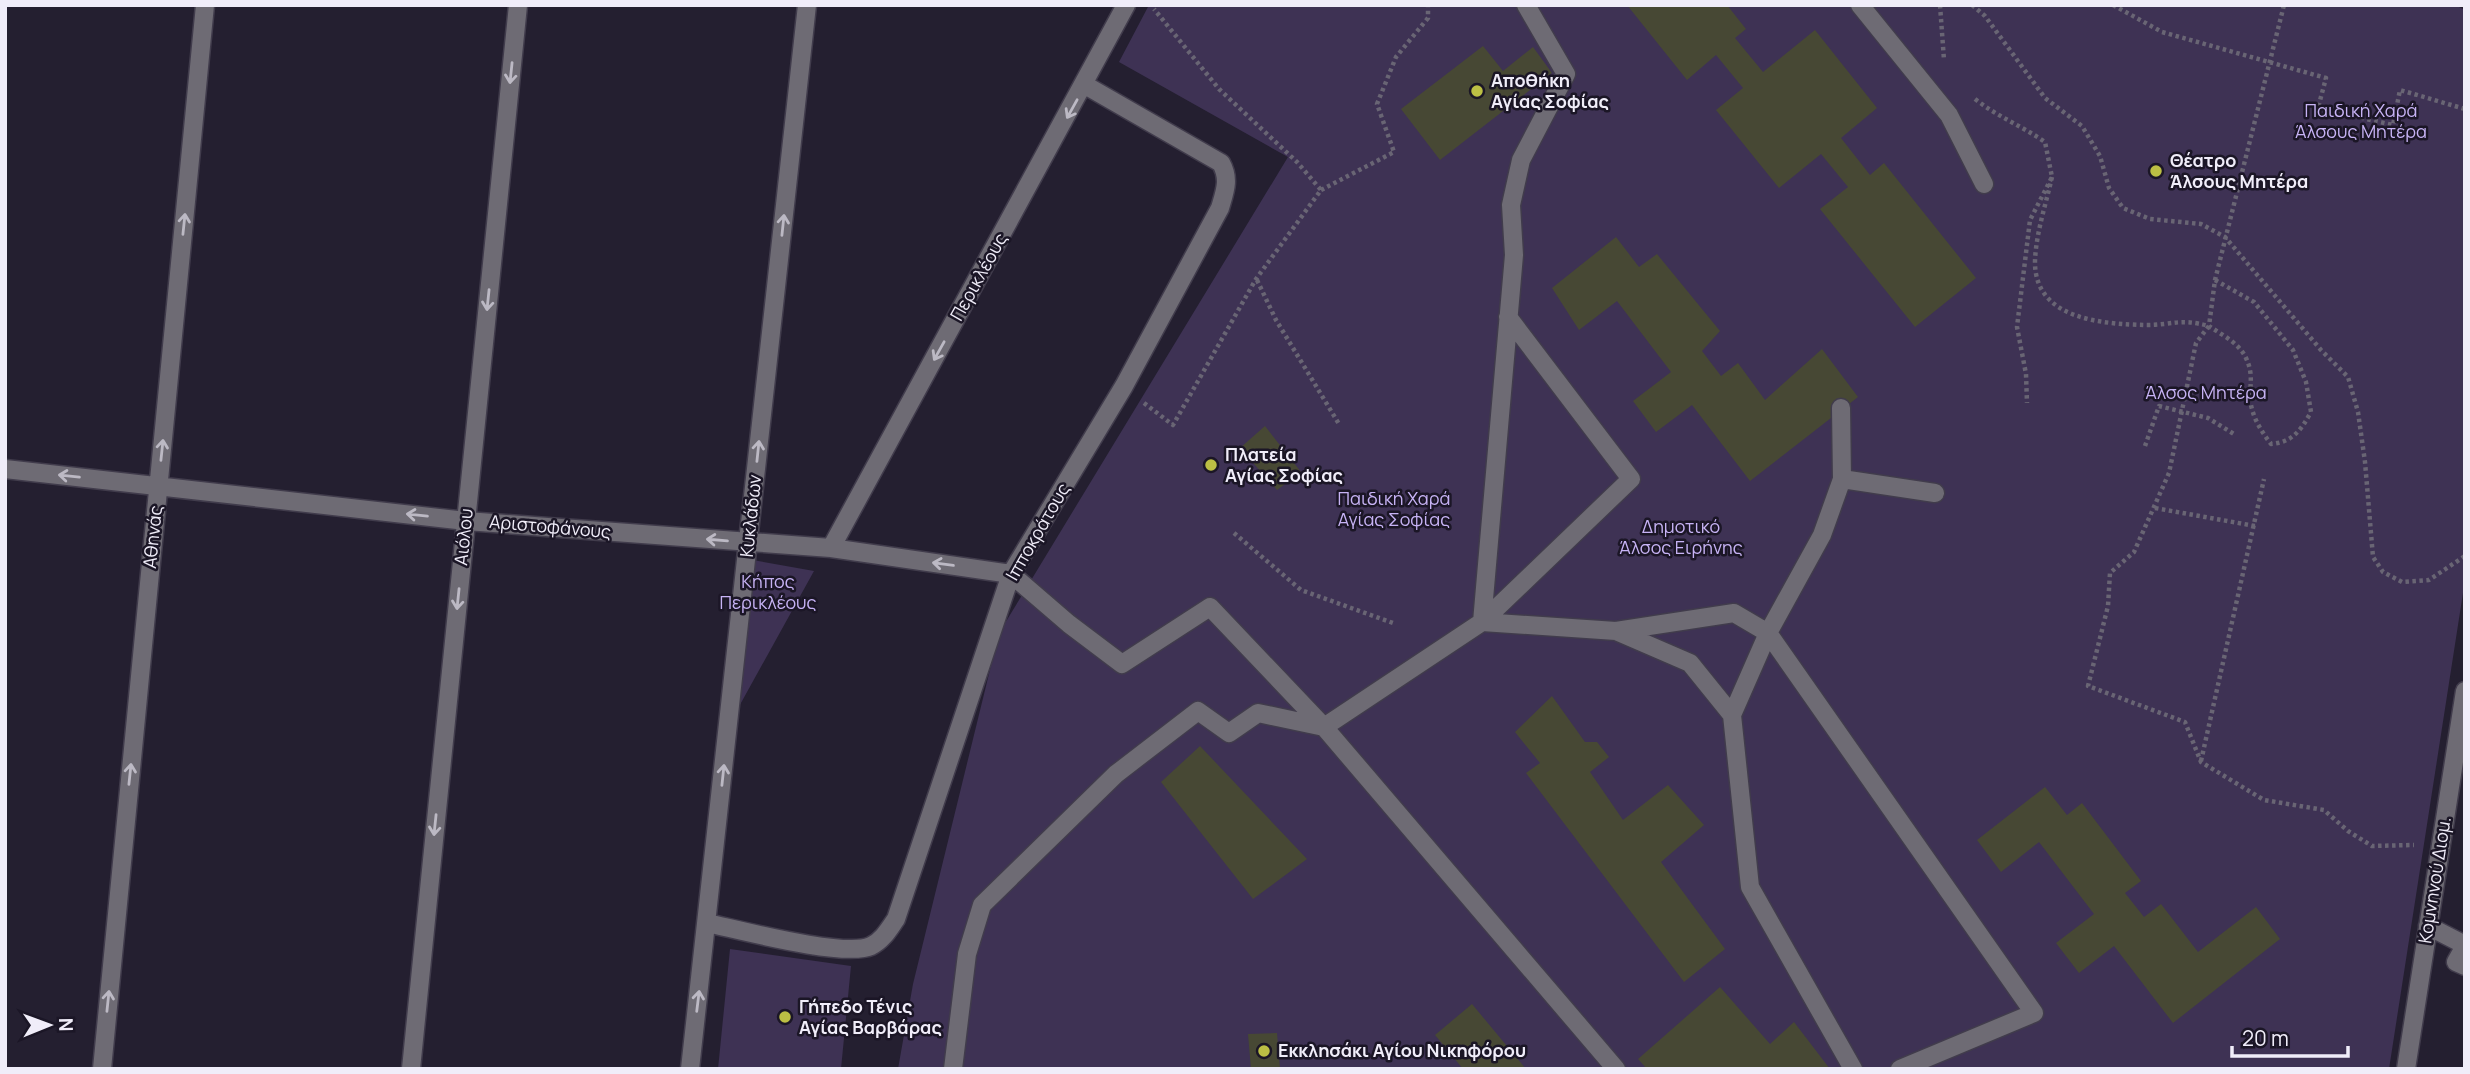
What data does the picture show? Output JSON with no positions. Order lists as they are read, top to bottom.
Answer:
{
  "streets": {
    "street": [
      "Περικλέους",
      "Κυκλάδων",
      "Αριστοφάνους",
      "Ιπποκράτους",
      "Αθηνάς",
      "Αιόλου",
      "Κομνηνού Διομ."
    ]
  },
  "crossings": [
    ["Περικλέους", "Αριστοφάνους"],
    ["Περικλέους", "Ιπποκράτους"],
    ["Κυκλάδων", "Αριστοφάνους"],
    ["Κυκλάδων", "Ιπποκράτους"],
    ["Αριστοφάνους", "Ιπποκράτους"],
    ["Αριστοφάνους", "Αθηνάς"],
    ["Αριστοφάνους", "Αιόλου"]
  ],
  "one_way": [
    "Περικλέους",
    "Κυκλάδων",
    "Αριστοφάνους",
    "Αθηνάς",
    "Αιόλου"
  ],
  "parks": [
    "Παιδική Χαρά Άλσους Μητέρα",
    "Άλσος Μητέρα",
    "Παιδική Χαρά Αγίας Σοφίας",
    "Δημοτικό Άλσος Ειρήνης",
    "Κήπος Περικλέους"
  ],
  "places": [
    "Αποθήκη Αγίας Σοφίας",
    "Θέατρο Άλσους Μητέρα",
    "Πλατεία Αγίας Σοφίας",
    "Γήπεδο Τένις Αγίας Βαρβάρας",
    "Εκκλησάκι Αγίου Νικηφόρου"
  ],
  "scale_bar": "20 m",
  "north": "right"
}
